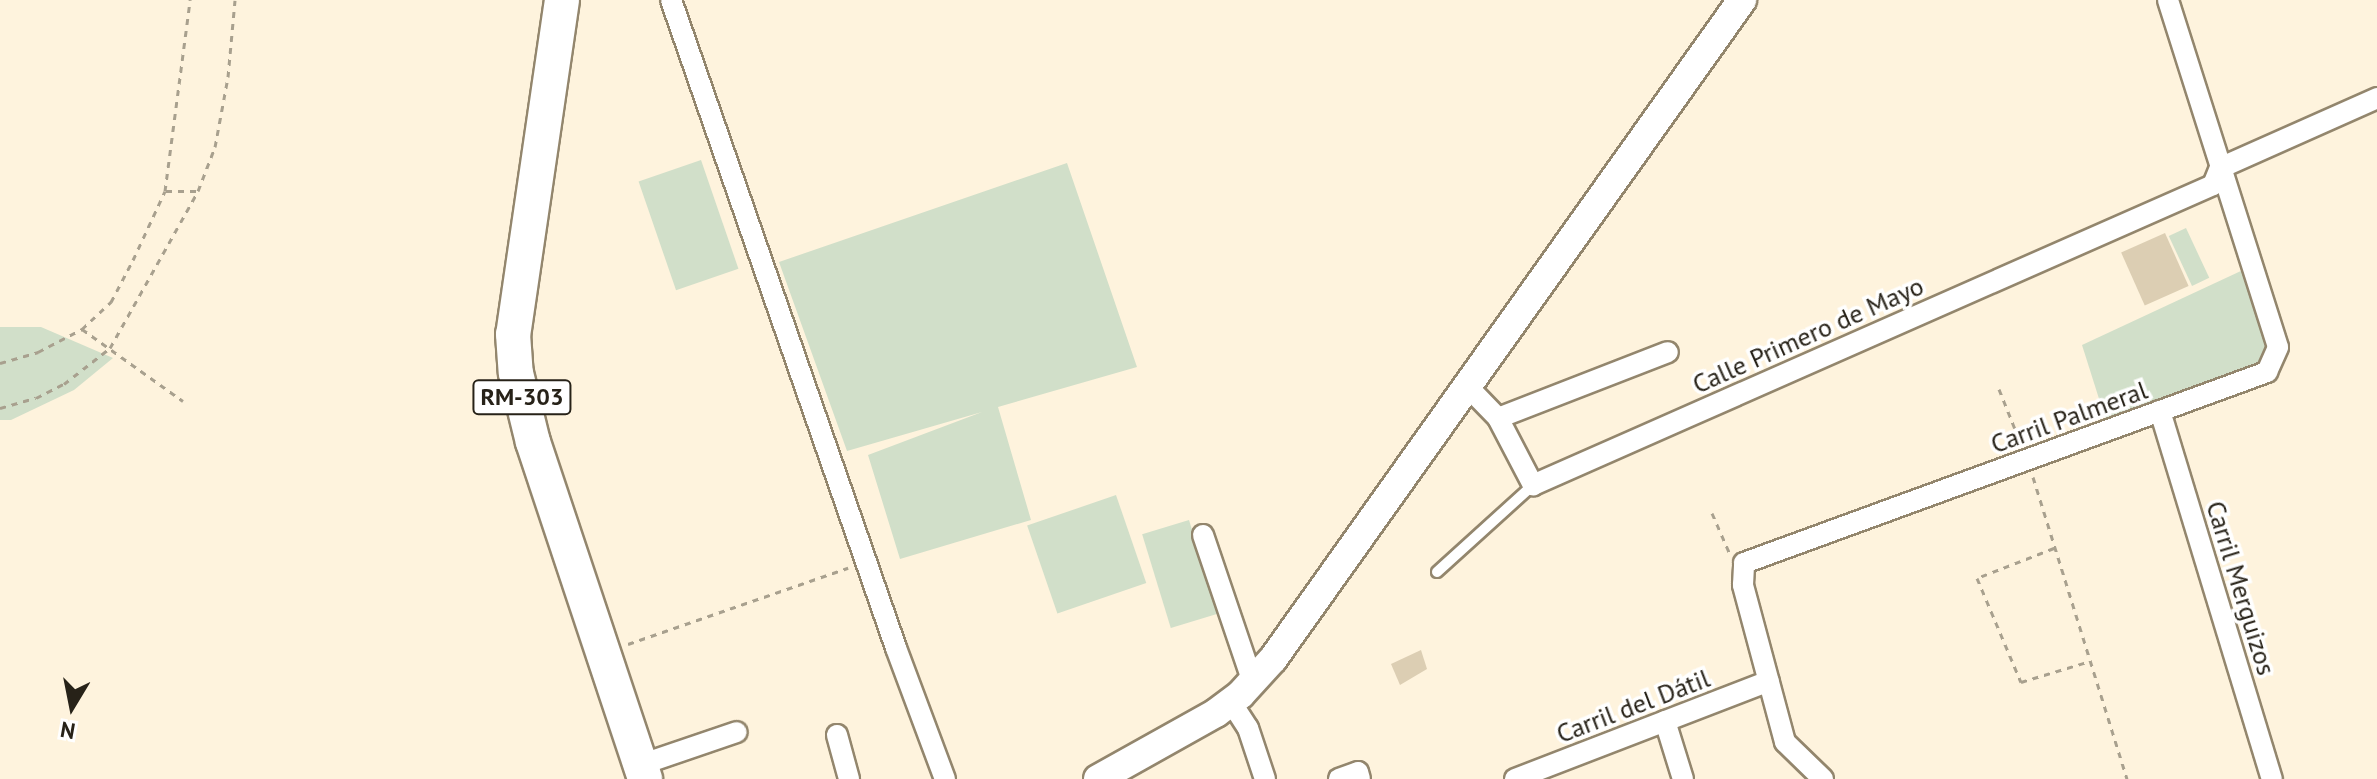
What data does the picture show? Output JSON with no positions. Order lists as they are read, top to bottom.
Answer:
{
  "streets": {
    "highway": ["RM-303"],
    "street": [
      "Calle Primero de Mayo",
      "Carril Palmeral",
      "Carril Merguizos",
      "Carril del Dátil"
    ]
  },
  "crossings": [
    ["Calle Primero de Mayo", "Carril Palmeral"],
    ["Carril Palmeral", "Carril Merguizos"]
  ],
  "north": "bottom"
}
